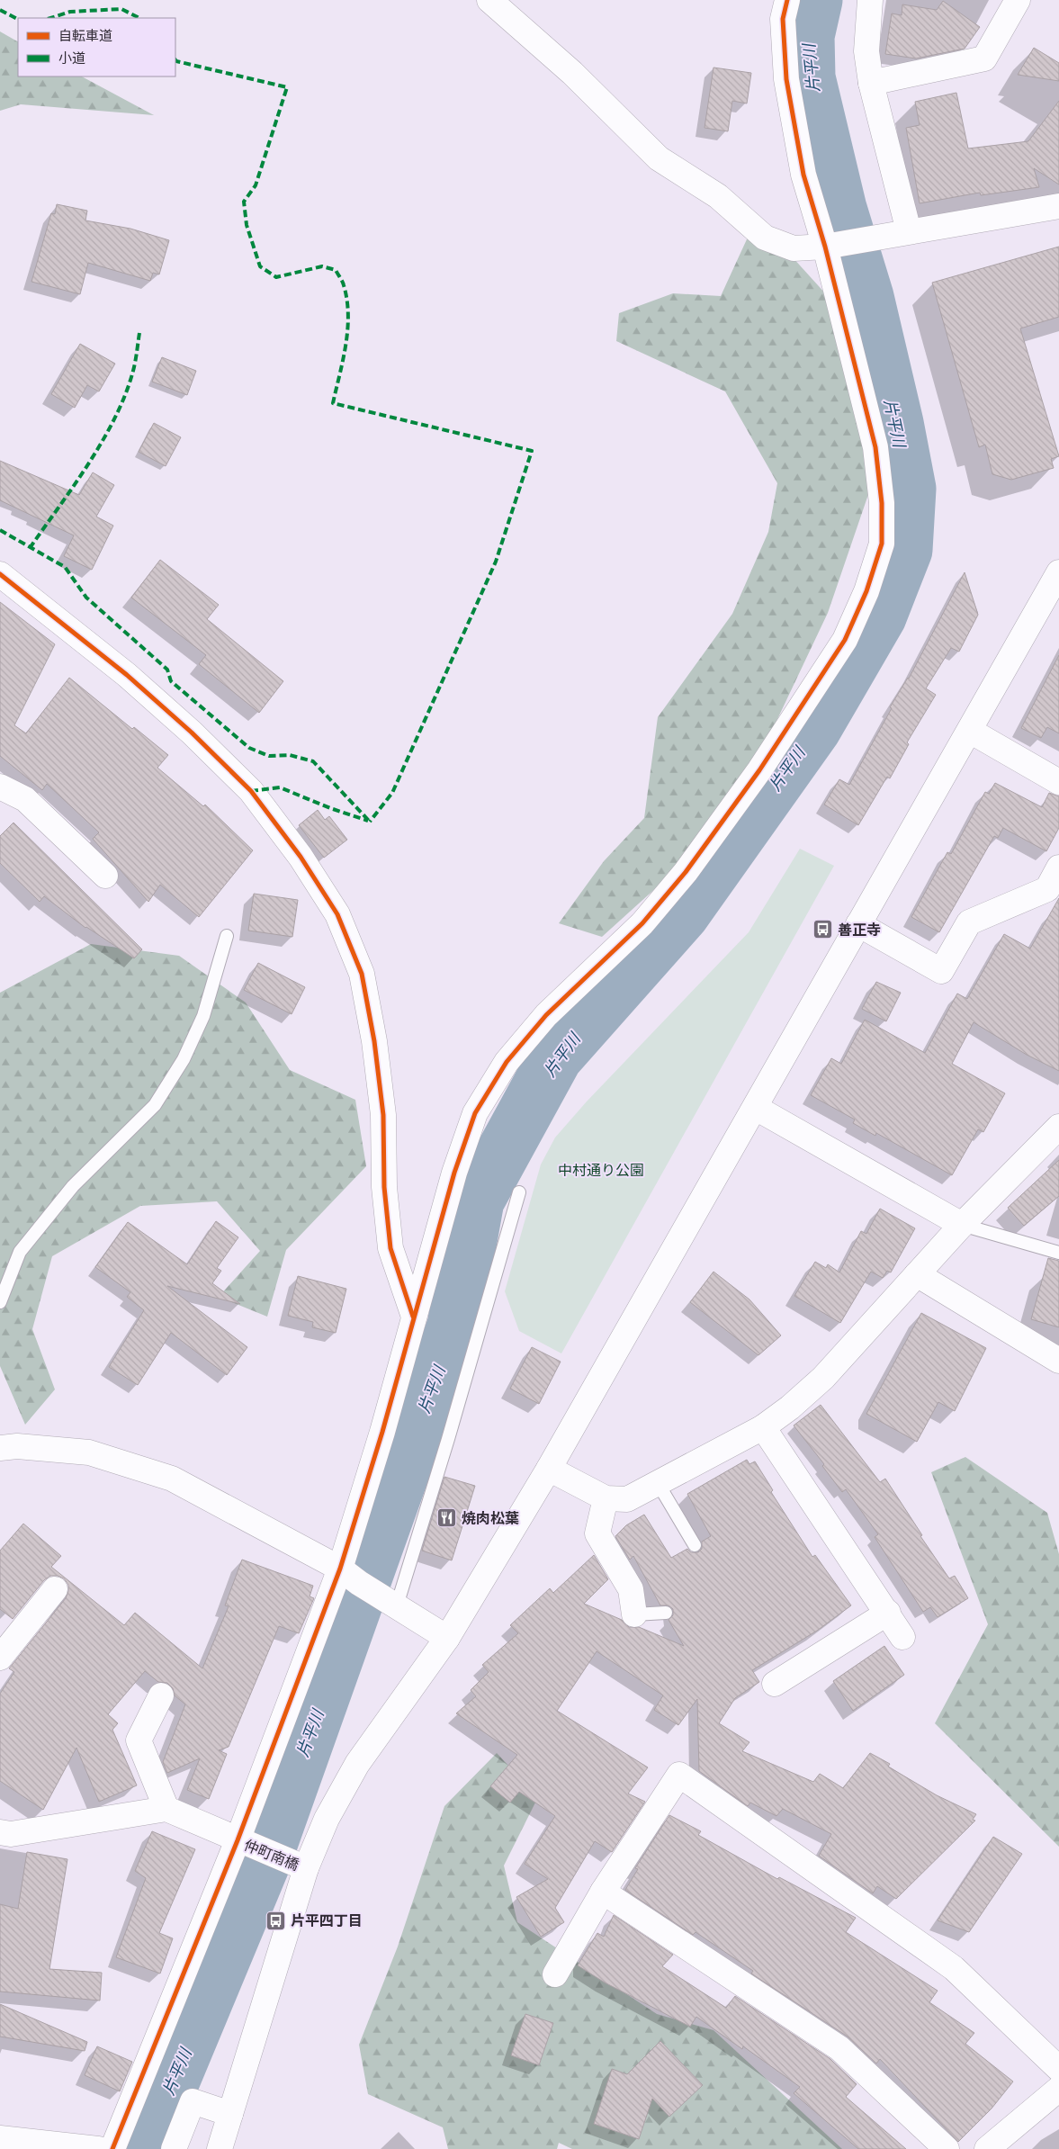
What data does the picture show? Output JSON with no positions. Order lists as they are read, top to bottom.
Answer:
{
  "streets": {
    "street": ["仲町南橋"]
  },
  "water": ["片平川"],
  "parks": ["中村通り公園"],
  "places": {
    "bus stop": ["善正寺", "片平四丁目"],
    "restaurant": ["焼肉松葉"]
  },
  "legend": ["自転車道", "小道"]
}
